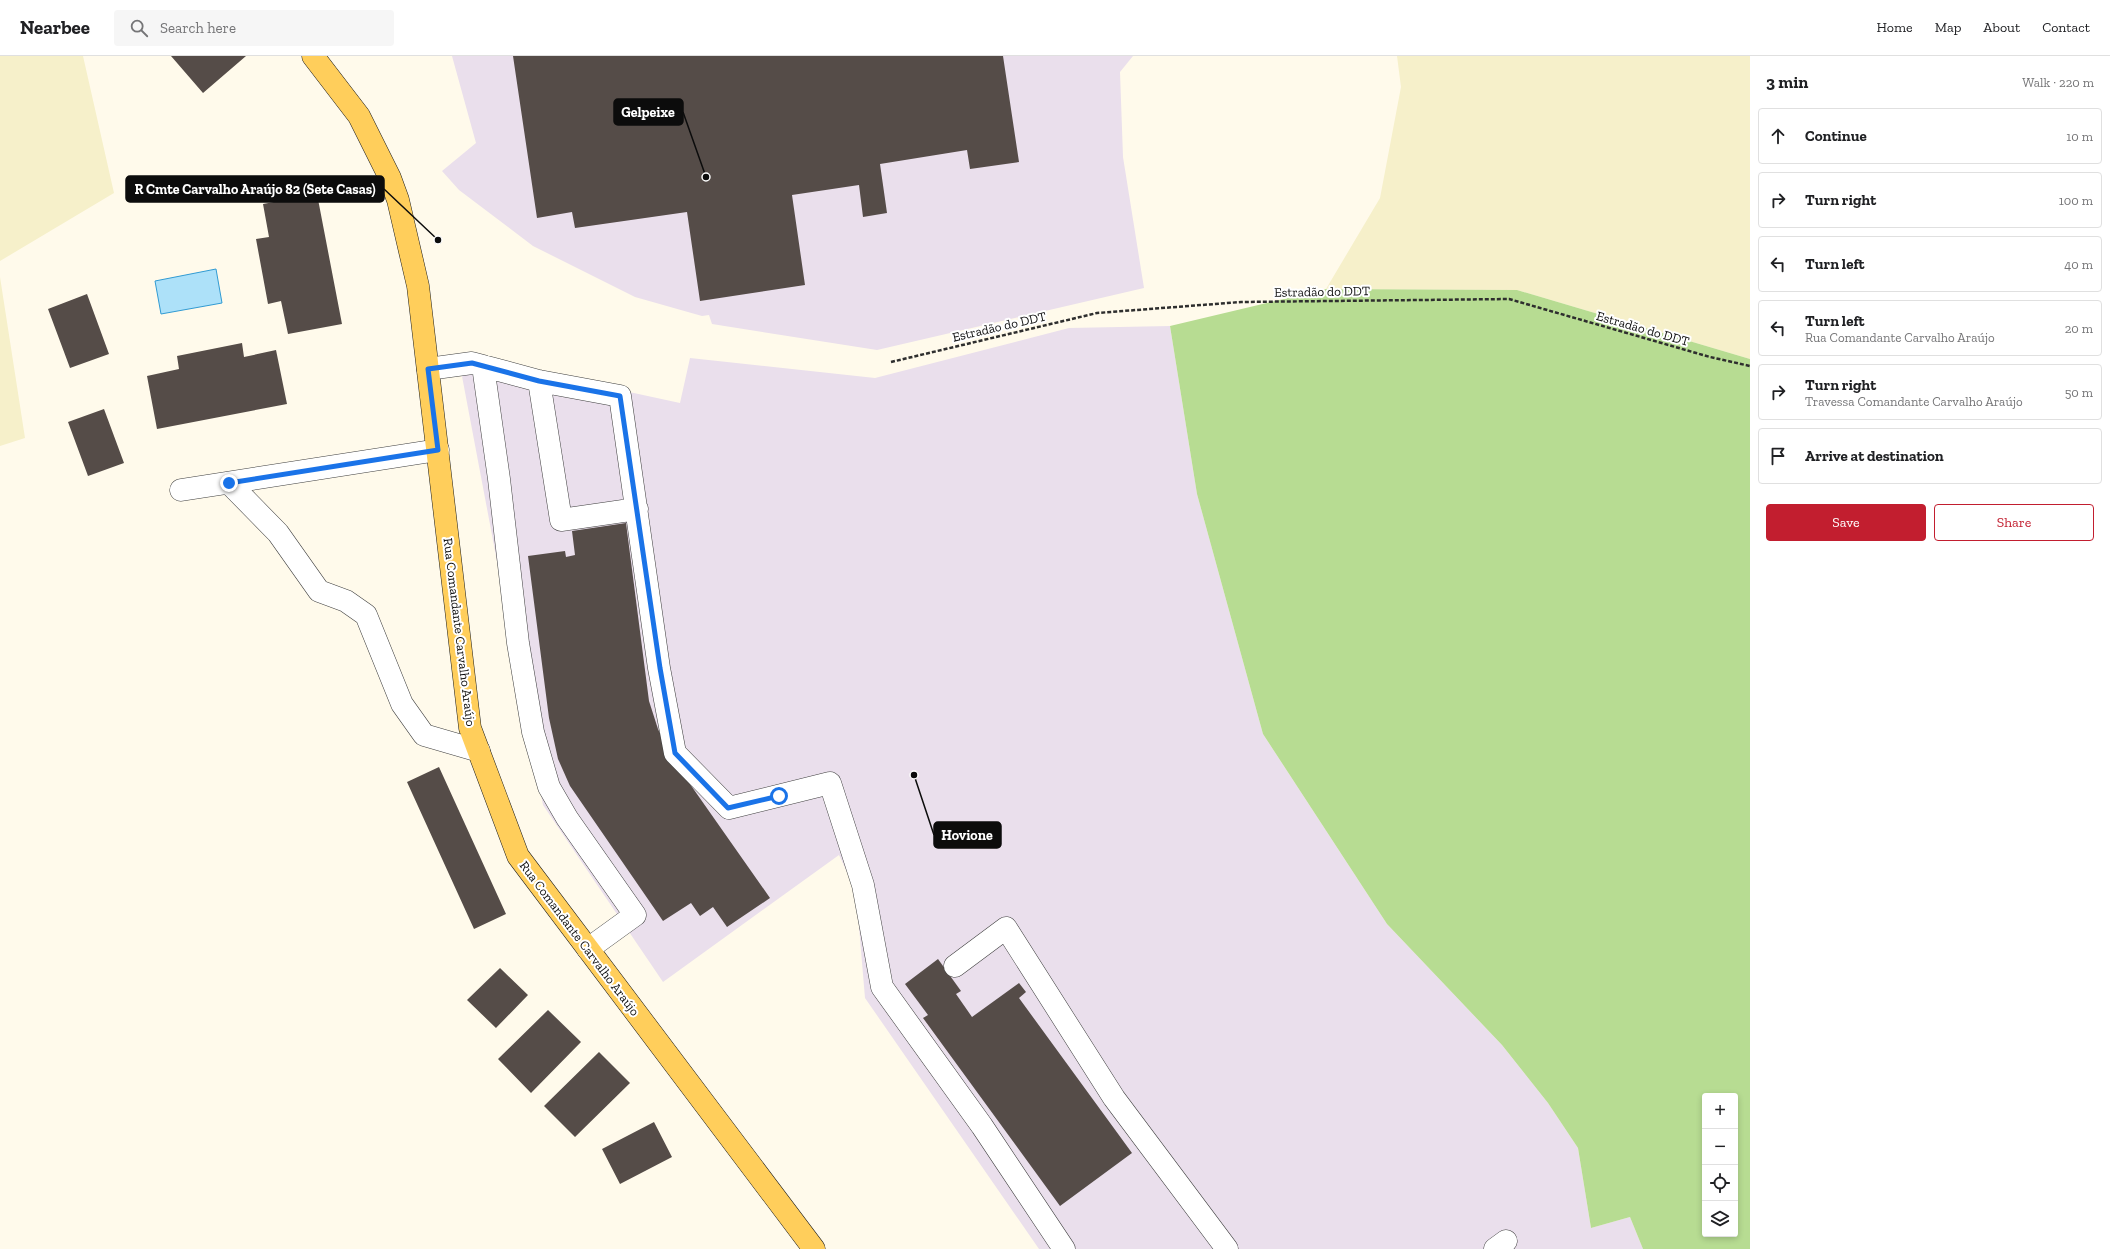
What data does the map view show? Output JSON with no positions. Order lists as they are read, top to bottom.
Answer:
{
  "streets": {
    "main road": ["Rua Comandante Carvalho Araújo"],
    "path": ["Estradão do DDT"]
  },
  "places": ["Gelpeixe", "R Cmte Carvalho Araújo 82 (Sete Casas)", "Hovione"],
  "page": {
    "header": "Nearbee",
    "search": "Search here",
    "nav": [
      "Home",
      "Map",
      "About",
      "Contact"
    ],
    "heading": ["3 min", "Walk · 220 m"],
    "list": [
      ["Continue", "10 m"],
      ["Turn right", "100 m"],
      ["Turn left", "40 m"],
      ["Turn left", "Rua Comandante Carvalho Araújo", "20 m"],
      ["Turn right", "Travessa Comandante Carvalho Araújo", "50 m"],
      "Arrive at destination"
    ],
    "buttons": ["Save", "Share"],
    "map_buttons": ["+", "−"]
  }
}
